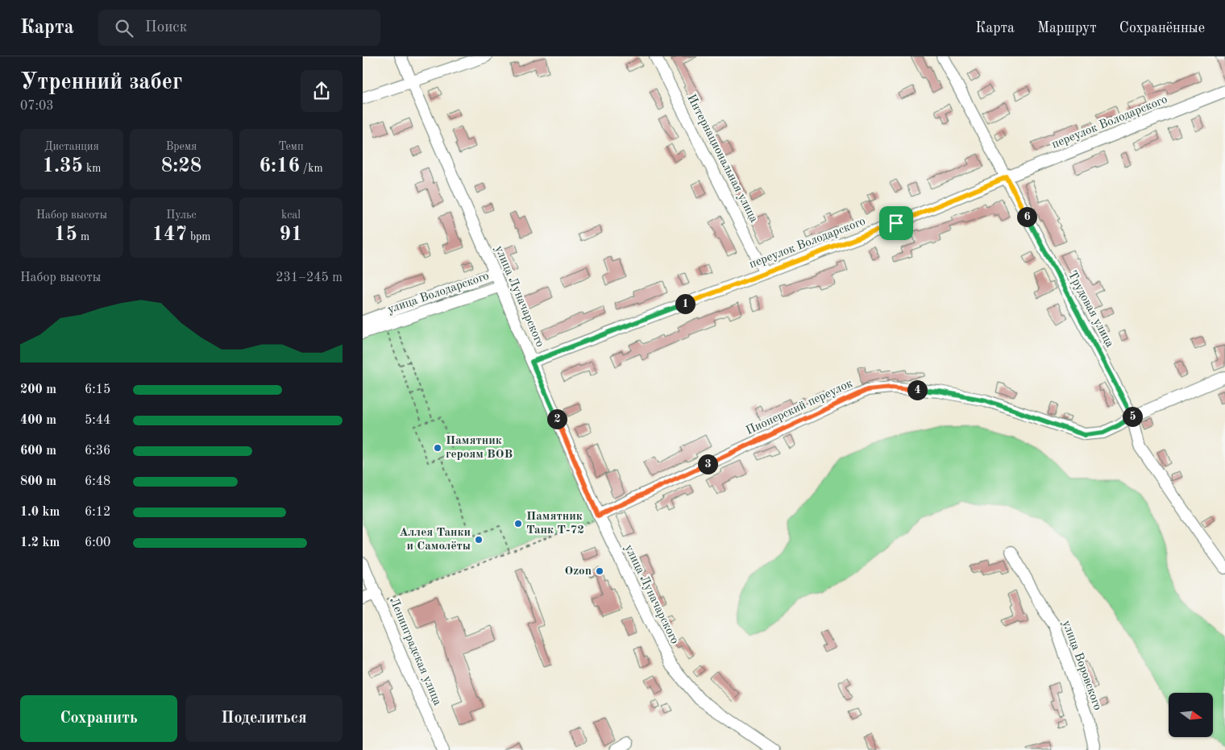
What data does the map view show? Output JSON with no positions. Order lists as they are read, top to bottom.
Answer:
{
  "streets": {
    "street": [
      "переулок Володарского",
      "Интернациональная улица",
      "улица Володарского",
      "улица Луначарского",
      "Трудовая улица",
      "Пионерский переулок",
      "Ленинградская улица",
      "улица Воровского"
    ]
  },
  "crossings": [
    ["переулок Володарского", "Интернациональная улица"],
    ["переулок Володарского", "улица Луначарского"],
    ["переулок Володарского", "Трудовая улица"],
    ["улица Володарского", "улица Луначарского"],
    ["улица Луначарского", "Пионерский переулок"],
    ["Трудовая улица", "Пионерский переулок"]
  ],
  "places": [
    "Памятник героям ВОВ",
    "Памятник Танк Т-72",
    "Аллея Танки и Самолёты",
    "Ozon"
  ],
  "north": "right",
  "page": {
    "header": "Карта",
    "search": "Поиск",
    "nav": ["Карта", "Маршрут", "Сохранённые"],
    "heading": ["Утренний забег", "07:03"],
    "stats": [
      ["Дистанция", "1.35 km"],
      ["Время", "8:28"],
      ["Темп", "6:16 /km"],
      ["Набор высоты", "15 m"],
      ["Пульс", "147 bpm"],
      ["kcal", "91"]
    ],
    "pins": [
      "6",
      "1",
      "4",
      "5",
      "2",
      "3"
    ],
    "chart": ["Набор высоты", "231–245 m"],
    "list": [
      {
        "name": "200 m",
        "note": "6:15"
      },
      {
        "name": "400 m",
        "note": "5:44"
      },
      {
        "name": "600 m",
        "note": "6:36"
      },
      {
        "name": "800 m",
        "note": "6:48"
      },
      {
        "name": "1.0 km",
        "note": "6:12"
      },
      {
        "name": "1.2 km",
        "note": "6:00"
      }
    ],
    "buttons": ["Сохранить", "Поделиться"]
  }
}
